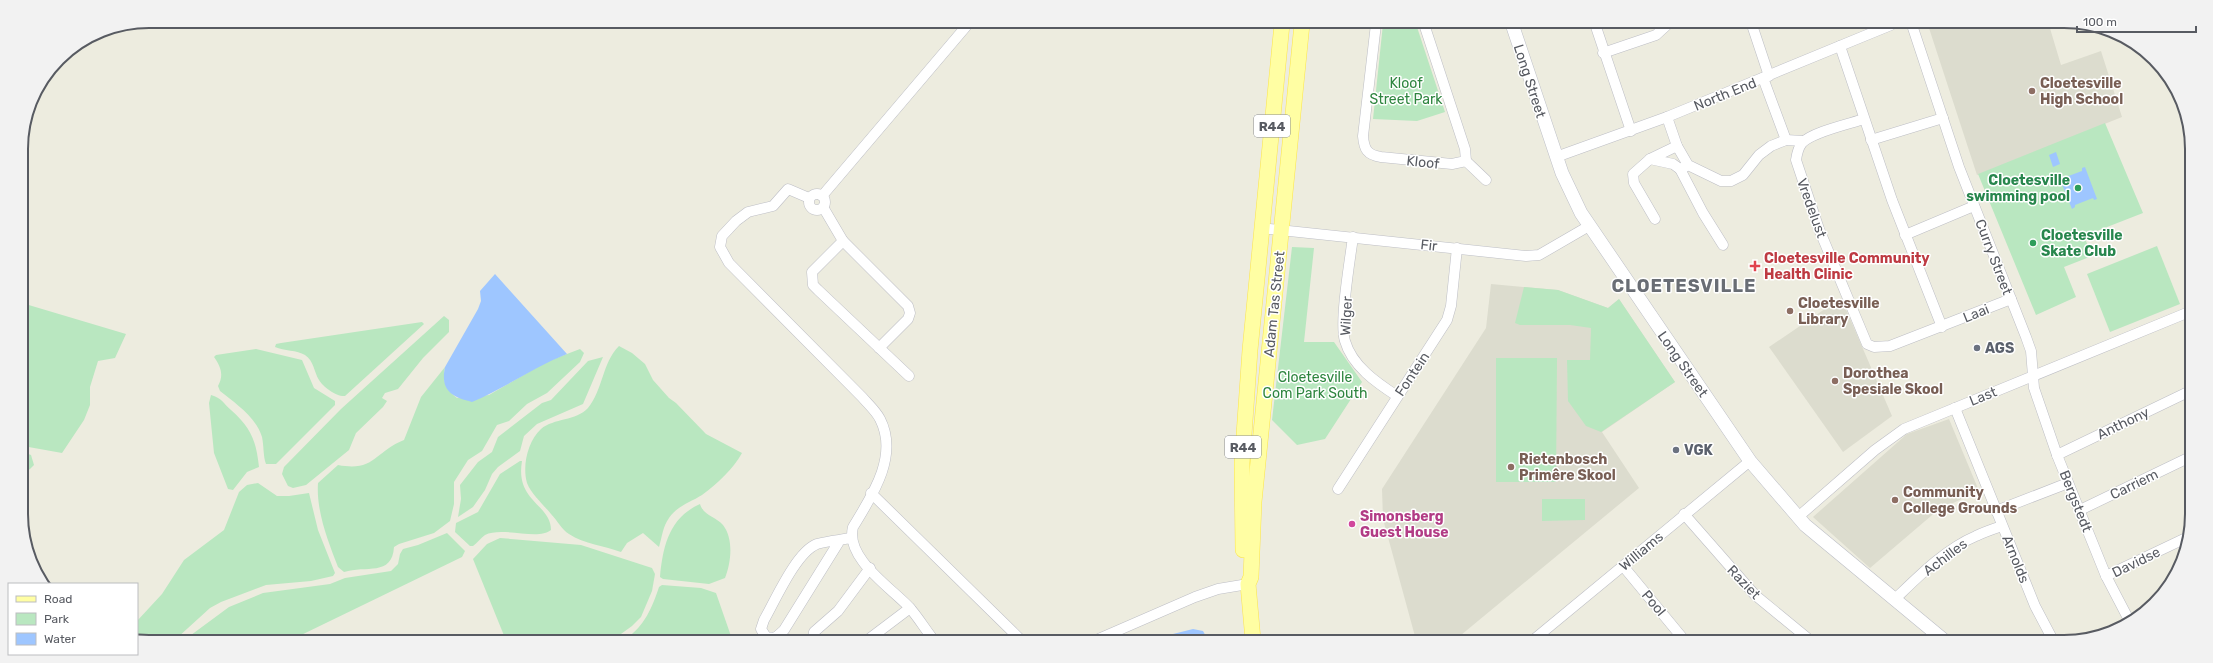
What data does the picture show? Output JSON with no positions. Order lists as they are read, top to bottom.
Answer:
{
  "streets": {
    "main road": ["R44", "Adam Tas Street"],
    "street": [
      "Long Street",
      "North End",
      "Kloof",
      "Vredelust",
      "Fir",
      "Curry Street",
      "Laai",
      "Wilger",
      "Fontein",
      "Last",
      "Anthony",
      "Carriem",
      "Bergstedt",
      "Williams",
      "Achilles",
      "Arnolds",
      "Davidse",
      "Raziet",
      "Pool"
    ]
  },
  "crossings": [
    ["Long Street", "North End"],
    ["Long Street", "Fir"],
    ["Long Street", "Last"],
    ["Long Street", "Williams"],
    ["Long Street", "Achilles"],
    ["Vredelust", "Laai"],
    ["Fir", "Adam Tas Street"],
    ["Fir", "Wilger"],
    ["Fir", "Fontein"],
    ["Curry Street", "Laai"],
    ["Curry Street", "Last"],
    ["Curry Street", "Bergstedt"],
    ["Wilger", "Fontein"],
    ["Last", "Bergstedt"],
    ["Last", "Arnolds"],
    ["Anthony", "Bergstedt"],
    ["Carriem", "Bergstedt"],
    ["Bergstedt", "Davidse"],
    ["Williams", "Raziet"],
    ["Williams", "Pool"],
    ["Achilles", "Arnolds"]
  ],
  "districts": ["CLOETESVILLE"],
  "parks": ["Kloof Street Park", "Cloetesville Com Park South"],
  "places": {
    "other": [
      "Cloetesville High School",
      "Cloetesville swimming pool",
      "Cloetesville Skate Club",
      "Cloetesville Library",
      "AGS",
      "Dorothea Spesiale Skool",
      "VGK",
      "Rietenbosch Primêre Skool",
      "Community College Grounds",
      "Simonsberg Guest House"
    ],
    "health": ["Cloetesville Community Health Clinic"]
  },
  "legend": ["Road", "Park", "Water"],
  "scale_bar": "100 m"
}
